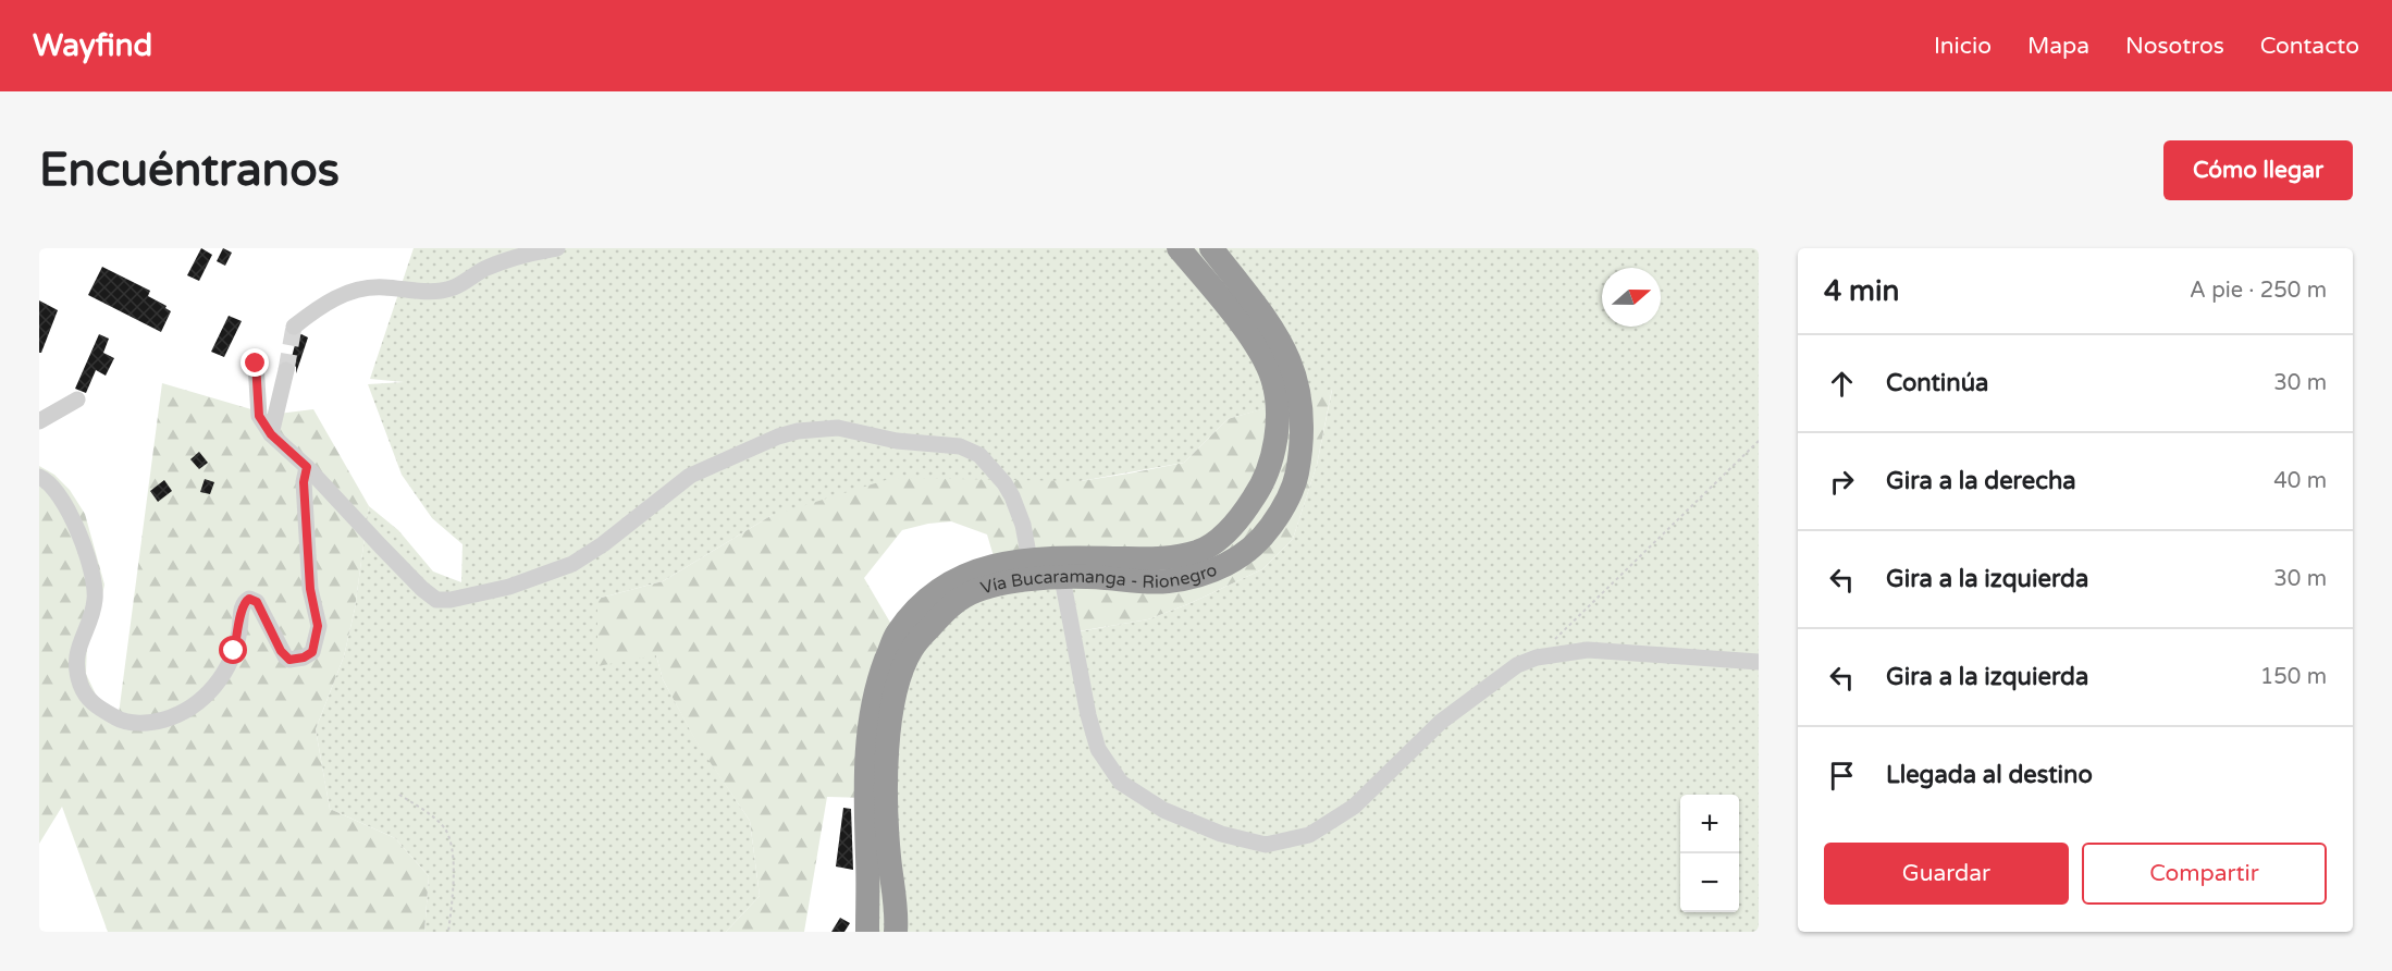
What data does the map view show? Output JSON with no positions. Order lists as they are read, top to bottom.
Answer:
{
  "streets": {
    "highway": ["Vía Bucaramanga - Rionegro"]
  },
  "north": "right",
  "page": {
    "header": "Wayfind",
    "nav": [
      "Inicio",
      "Mapa",
      "Nosotros",
      "Contacto"
    ],
    "buttons": [
      "Cómo llegar",
      ["Guardar", "Compartir"]
    ],
    "title": "Encuéntranos",
    "heading": ["4 min", "A pie · 250 m"],
    "list": [
      ["Continúa", "30 m"],
      ["Gira a la derecha", "40 m"],
      ["Gira a la izquierda", "30 m"],
      ["Gira a la izquierda", "150 m"],
      "Llegada al destino"
    ],
    "map_buttons": ["+", "−"]
  }
}
